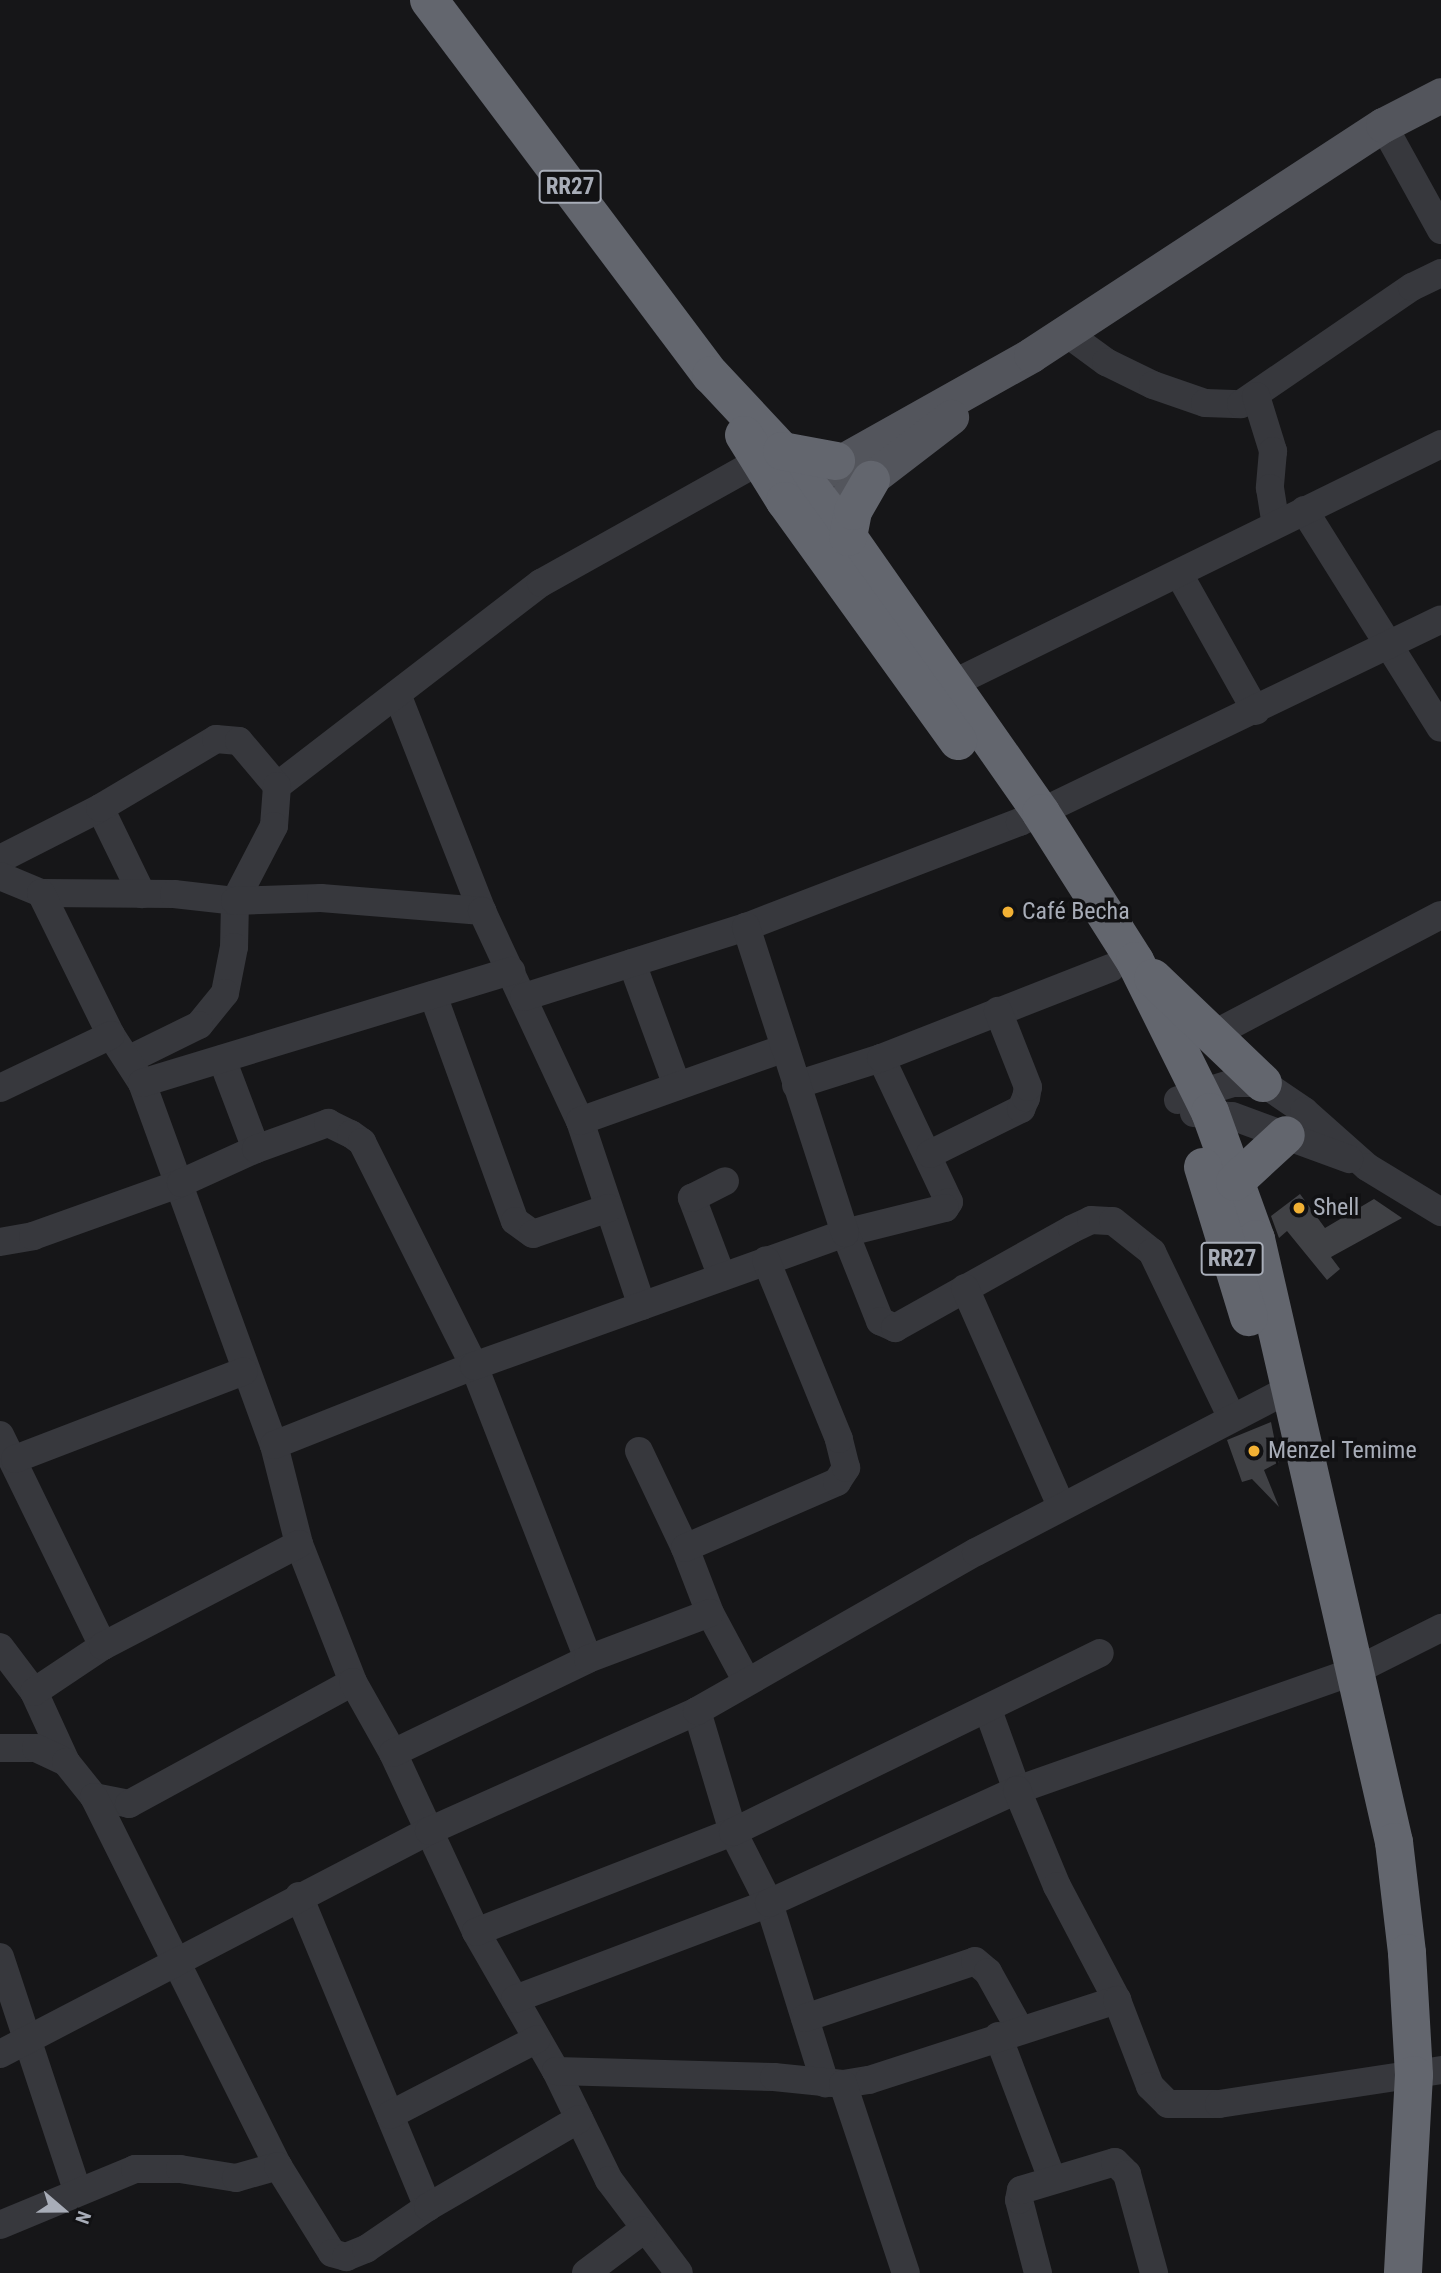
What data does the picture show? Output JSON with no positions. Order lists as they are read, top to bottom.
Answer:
{
  "streets": {
    "highway": ["RR27"]
  },
  "places": ["Café Becha", "Shell", "Menzel Temime"],
  "north": "right"
}
